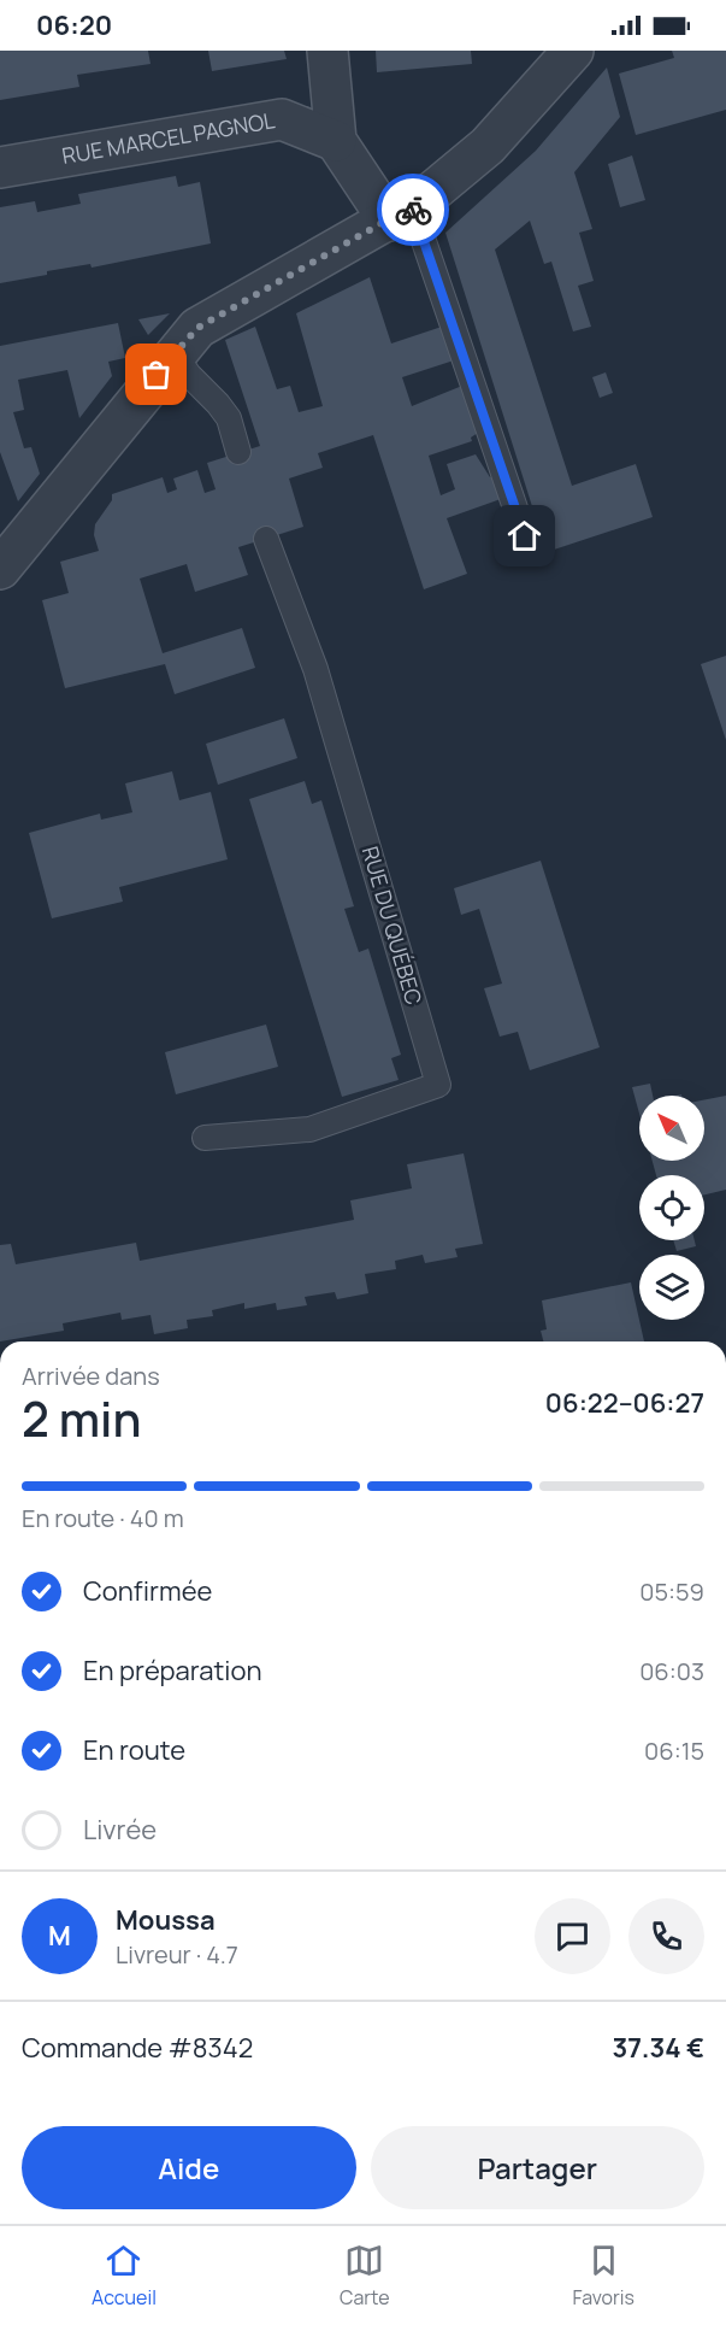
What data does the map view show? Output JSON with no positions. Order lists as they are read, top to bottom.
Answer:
{
  "streets": {
    "street": ["RUE MARCEL PAGNOL"],
    "lane": ["RUE DU QUÉBEC"]
  },
  "north": "top left",
  "page": {
    "status": "06:20",
    "heading": ["2 min", "Arrivée dans", "06:22–06:27"],
    "panel": [
      "Moussa",
      "Livreur · 4.7",
      "Commande #8342",
      "37.34 €"
    ],
    "bar": "En route · 40 m",
    "list": [
      ["Confirmée", "05:59"],
      ["En préparation", "06:03"],
      ["En route", "06:15"],
      "Livrée"
    ],
    "round": "M",
    "buttons": ["Aide", "Partager"],
    "tabs": ["Accueil", "Carte", "Favoris"]
  }
}
